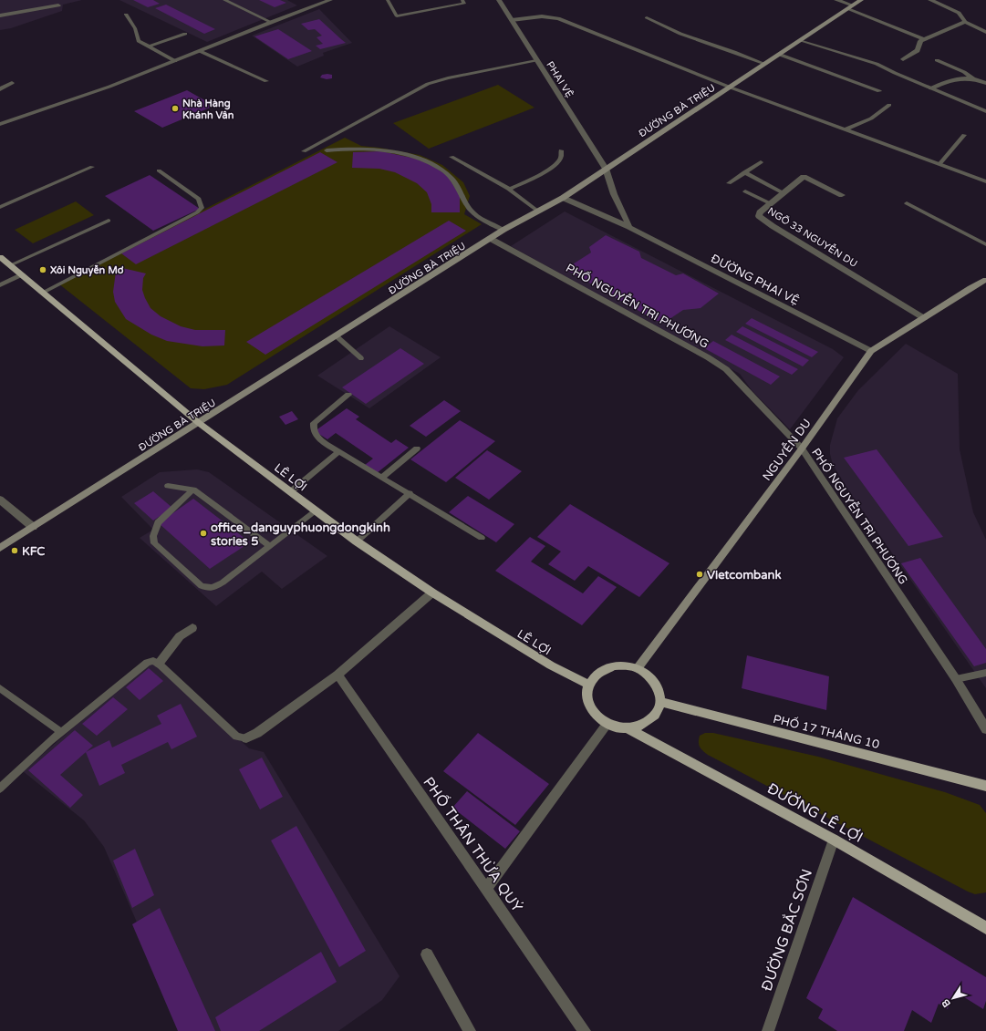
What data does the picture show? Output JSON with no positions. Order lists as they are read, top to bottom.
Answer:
{
  "streets": {
    "main road": [
      "ĐƯỜNG BÀ TRIỆU",
      "NGUYỄN DU",
      "LÊ LỢI",
      "PHỐ 17 THÁNG 10",
      "ĐƯỜNG LÊ LỢI"
    ],
    "street": [
      "PHAI VỆ",
      "NGÕ 33 NGUYỄN DU",
      "ĐƯỜNG PHAI VỆ",
      "PHỐ NGUYỄN TRI PHƯƠNG",
      "PHỐ THÂN THỪA QUÝ",
      "ĐƯỜNG BẮC SƠN"
    ]
  },
  "crossings": [
    ["PHAI VỆ", "ĐƯỜNG BÀ TRIỆU"],
    ["ĐƯỜNG BÀ TRIỆU", "ĐƯỜNG PHAI VỆ"],
    ["ĐƯỜNG BÀ TRIỆU", "PHỐ NGUYỄN TRI PHƯƠNG"],
    ["ĐƯỜNG BÀ TRIỆU", "LÊ LỢI"],
    ["NGÕ 33 NGUYỄN DU", "NGUYỄN DU"],
    ["ĐƯỜNG PHAI VỆ", "NGUYỄN DU"],
    ["PHỐ NGUYỄN TRI PHƯƠNG", "NGUYỄN DU"],
    ["NGUYỄN DU", "LÊ LỢI"],
    ["NGUYỄN DU", "PHỐ 17 THÁNG 10"],
    ["NGUYỄN DU", "ĐƯỜNG LÊ LỢI"],
    ["LÊ LỢI", "PHỐ 17 THÁNG 10"],
    ["LÊ LỢI", "ĐƯỜNG LÊ LỢI"],
    ["PHỐ 17 THÁNG 10", "ĐƯỜNG LÊ LỢI"],
    ["ĐƯỜNG LÊ LỢI", "ĐƯỜNG BẮC SƠN"]
  ],
  "places": [
    "Nhà Hàng Khánh Vân",
    "Xôi Nguyễn Mơ",
    "office_danguyphuongdongkinh stories 5",
    "KFC",
    "Vietcombank"
  ],
  "north": "bottom left"
}
